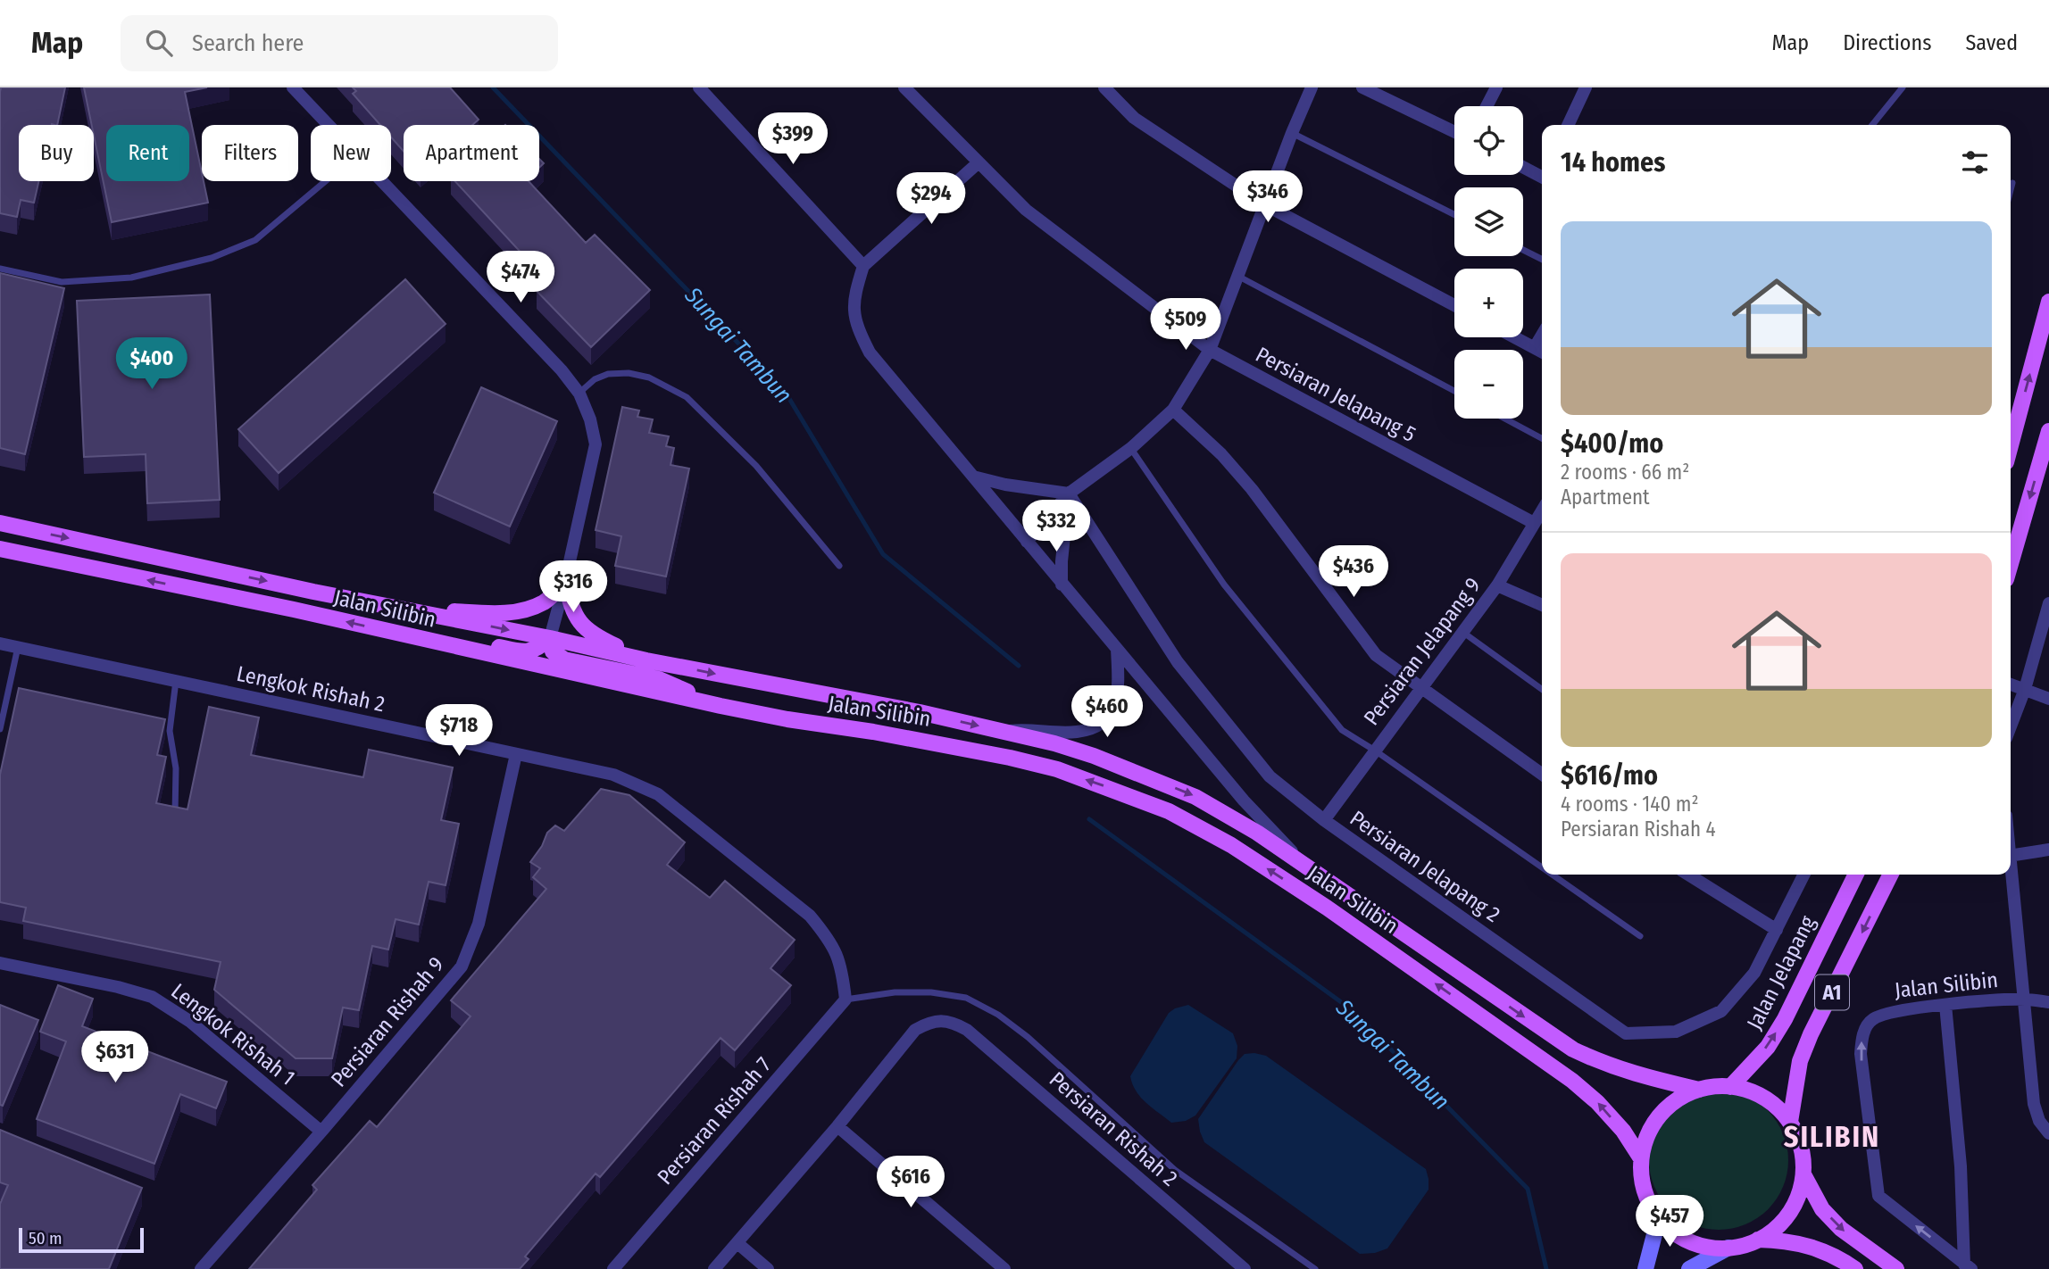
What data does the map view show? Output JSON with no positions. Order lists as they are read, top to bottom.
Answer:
{
  "streets": {
    "main road": ["Jalan Silibin", "Jalan Jelapang", "A1"],
    "street": [
      "Persiaran Jelapang 5",
      "Persiaran Jelapang 9",
      "Lengkok Rishah 2",
      "Persiaran Jelapang 2",
      "Persiaran Rishah 9",
      "Lengkok Rishah 1",
      "Persiaran Rishah 7",
      "Persiaran Rishah 2"
    ]
  },
  "crossings": [
    ["Persiaran Jelapang 5", "Persiaran Jelapang 9"],
    ["Jalan Silibin", "Jalan Jelapang"],
    ["Jalan Silibin", "A1"],
    ["Persiaran Jelapang 9", "Persiaran Jelapang 2"],
    ["Lengkok Rishah 2", "Persiaran Rishah 9"],
    ["Lengkok Rishah 2", "Persiaran Rishah 7"],
    ["Jalan Jelapang", "A1"],
    ["Persiaran Rishah 9", "Lengkok Rishah 1"]
  ],
  "districts": ["SILIBIN"],
  "water": ["Sungai Tambun"],
  "scale_bar": "50 m",
  "page": {
    "header": "Map",
    "search": "Search here",
    "nav": ["Map", "Directions", "Saved"],
    "map_buttons": ["+", "−"],
    "price": [
      "$399",
      "$346",
      "$294",
      "$474",
      "$509",
      "$400",
      "$332",
      "$436",
      "$316",
      "$460",
      "$718",
      "$631",
      "$616",
      "$457"
    ],
    "chip": [
      "Buy",
      "Rent",
      "Filters",
      "New",
      "Apartment"
    ],
    "heading": "14 homes",
    "list": [
      {
        "name": "$400/mo",
        "note": "2 rooms · 66 m² · Apartment"
      },
      {
        "name": "$616/mo",
        "note": "4 rooms · 140 m² · Persiaran Rishah 4"
      }
    ],
    "scale": "50 m"
  }
}
